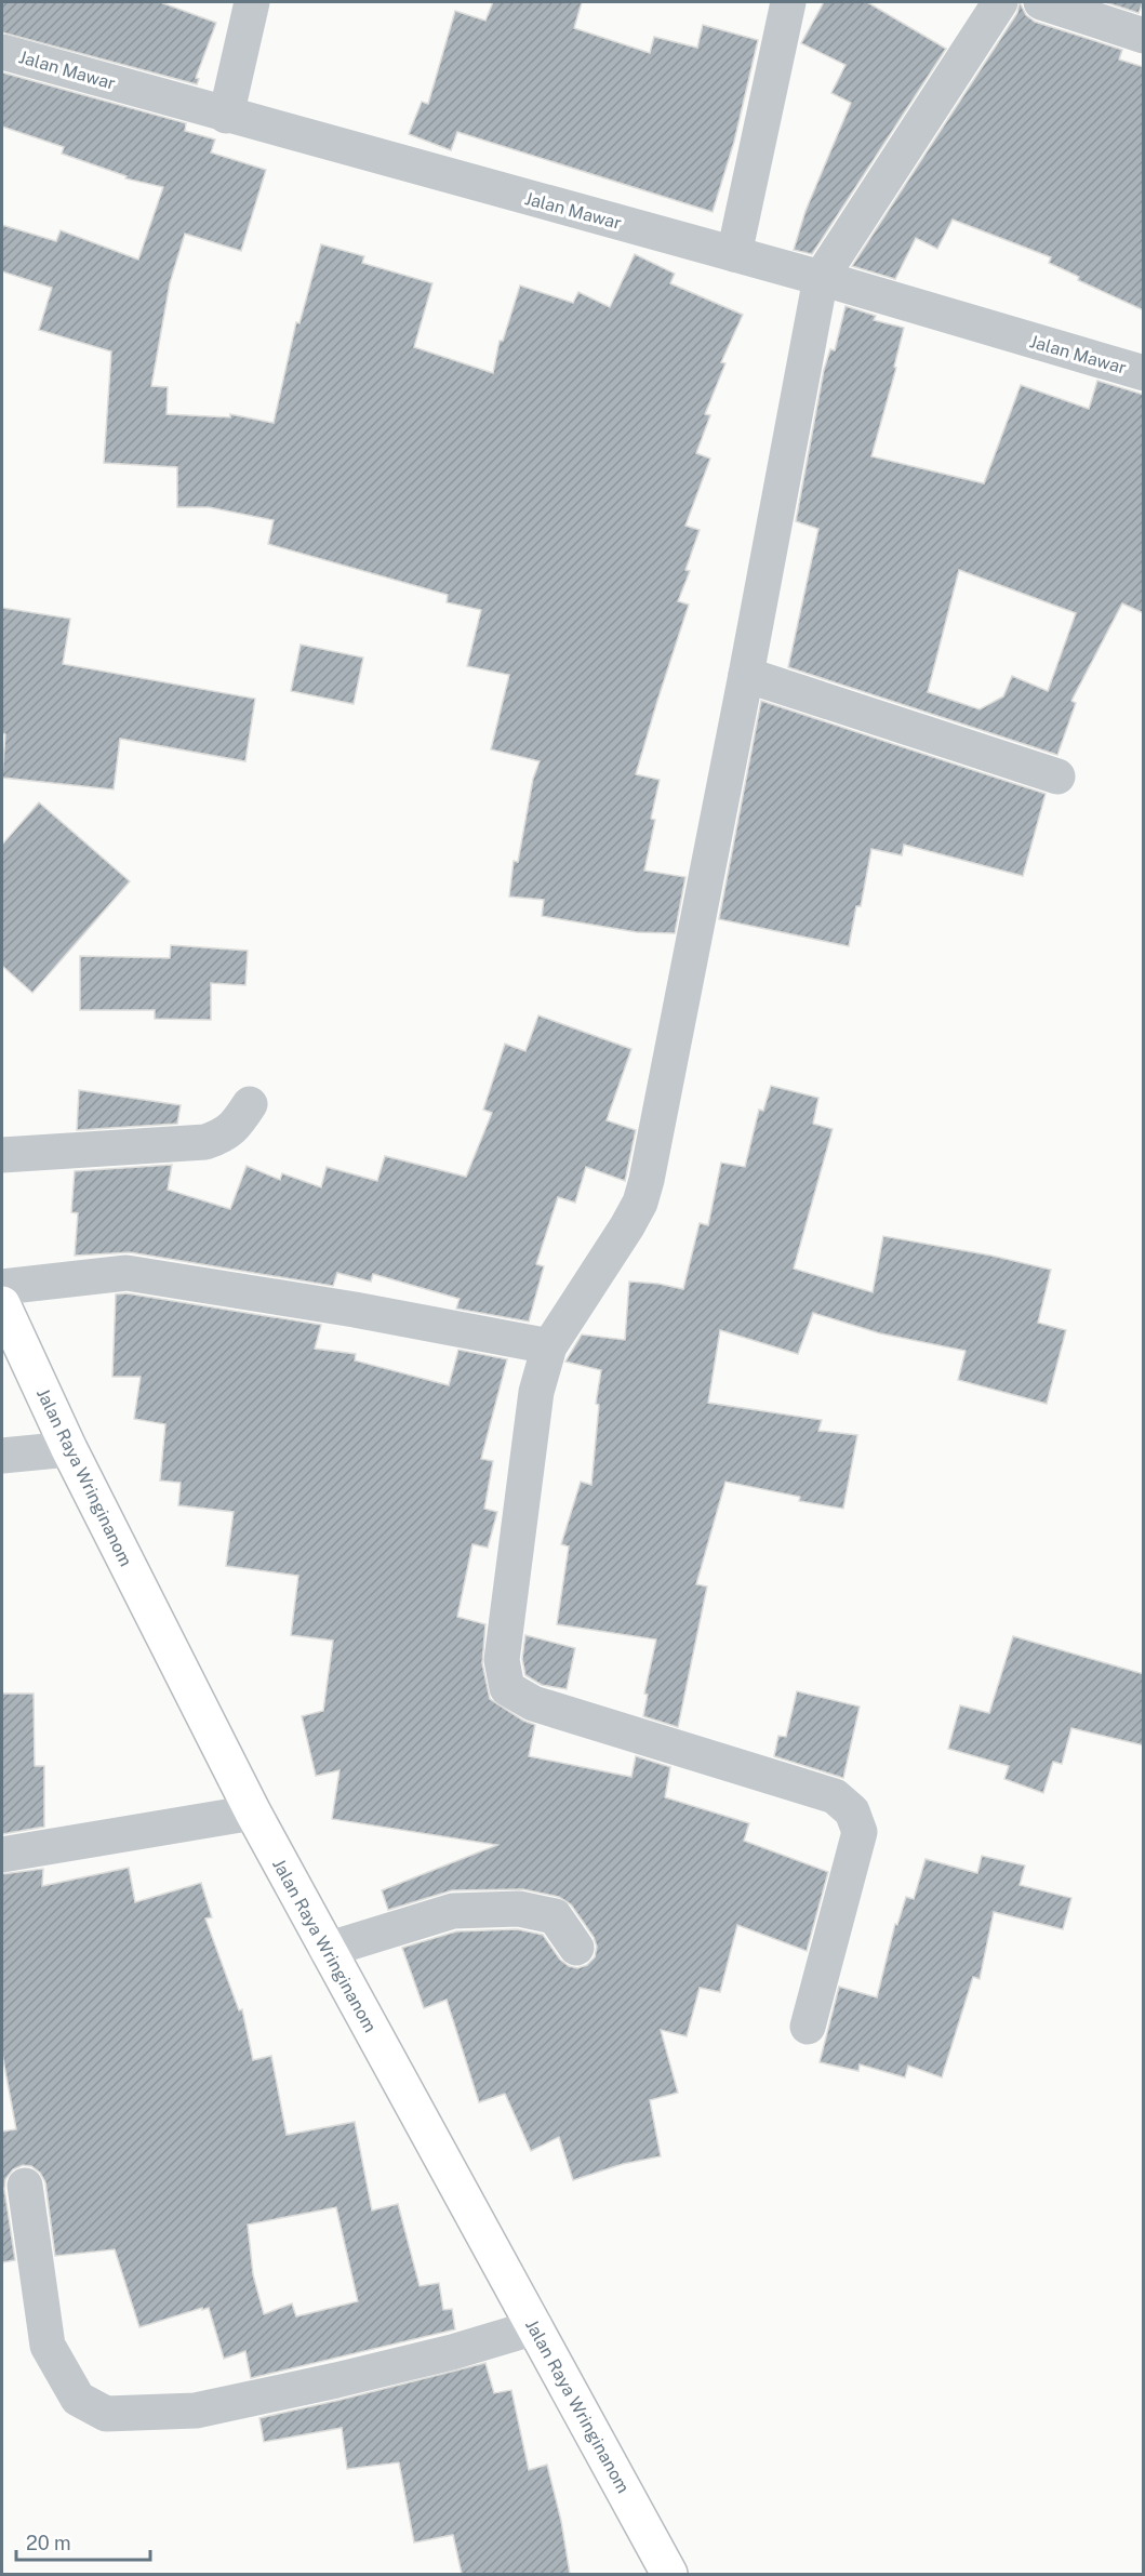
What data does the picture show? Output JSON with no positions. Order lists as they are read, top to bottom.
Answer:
{
  "streets": {
    "main road": ["Jalan Raya Wringinanom"],
    "street": ["Jalan Mawar"]
  },
  "scale_bar": "20 m"
}
